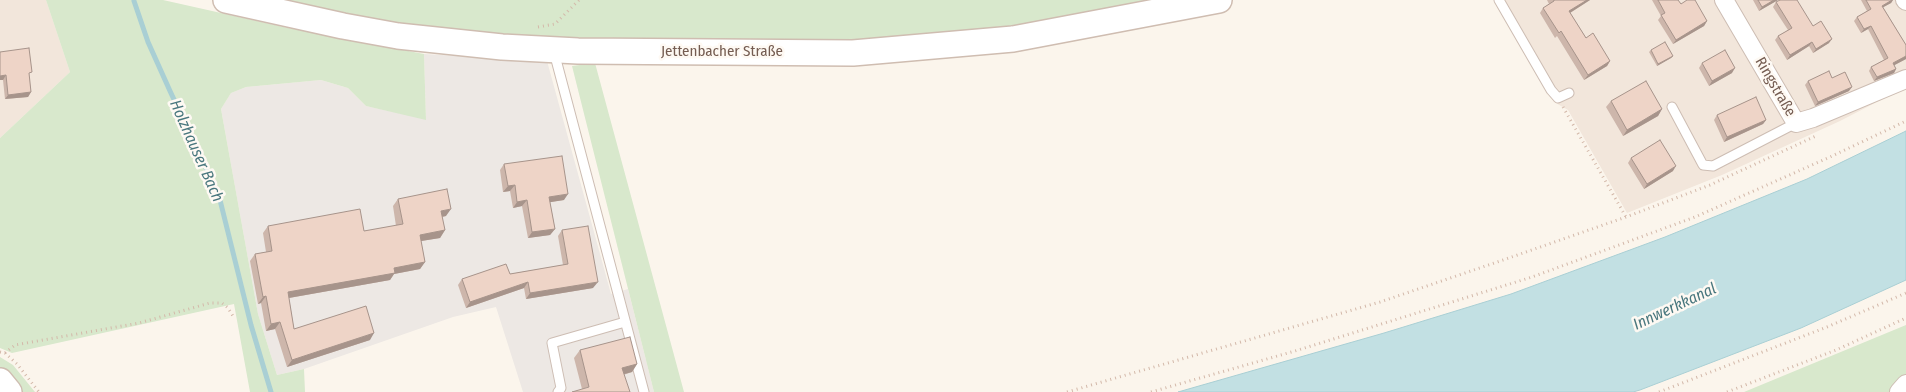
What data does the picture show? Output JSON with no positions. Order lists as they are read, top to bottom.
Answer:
{
  "streets": {
    "street": ["Jettenbacher Straße", "Ringstraße"]
  },
  "water": ["Holzhauser Bach", "Innwerkkanal"]
}
